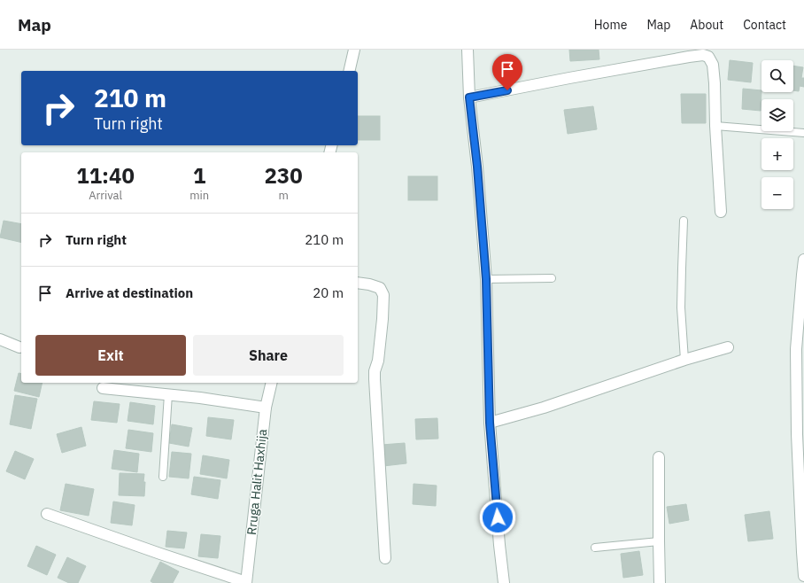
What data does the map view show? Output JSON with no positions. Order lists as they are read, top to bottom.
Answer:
{
  "streets": {
    "street": ["Rruga Halit Haxhija"]
  },
  "page": {
    "header": "Map",
    "nav": [
      "Home",
      "Map",
      "About",
      "Contact"
    ],
    "map_buttons": ["+", "−"],
    "turn": ["210 m", "Turn right"],
    "eta": [
      "11:40",
      "Arrival",
      "1",
      "min",
      "230",
      "m"
    ],
    "list": [
      {
        "name": "Turn right",
        "value": "210 m"
      },
      {
        "name": "Arrive at destination",
        "value": "20 m"
      }
    ],
    "buttons": ["Exit", "Share"]
  }
}
